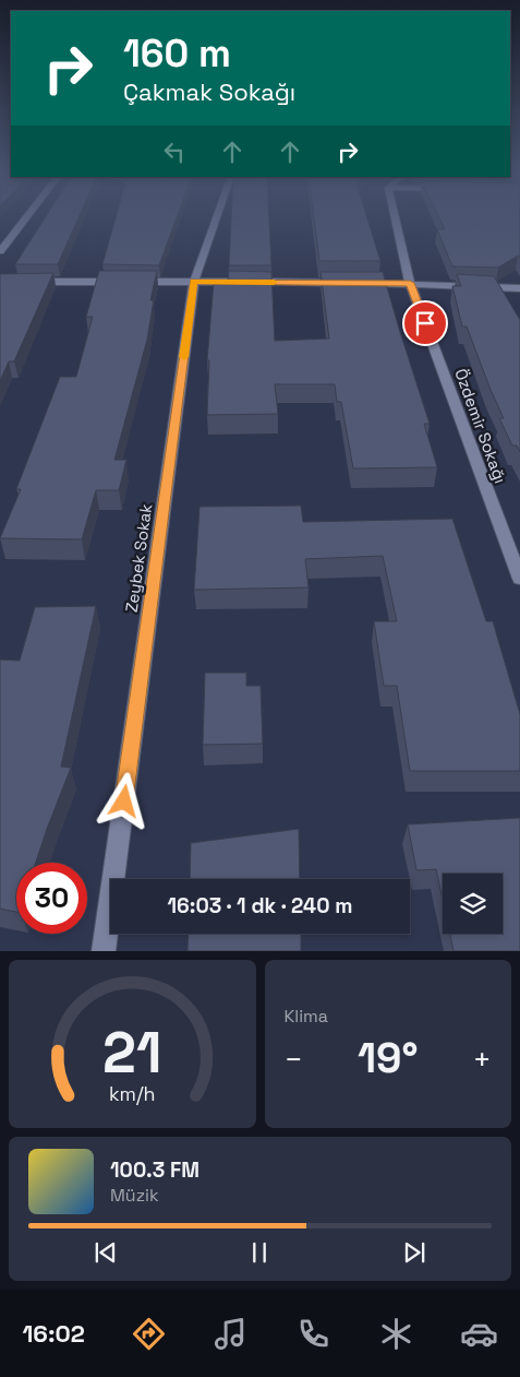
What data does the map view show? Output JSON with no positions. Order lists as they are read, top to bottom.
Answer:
{
  "streets": {
    "street": ["Özdemir Sokağı", "Zeybek Sokak"]
  },
  "page": {
    "turn": ["160 m", "Çakmak Sokağı"],
    "limit": "30",
    "trip": "16:03 · 1 dk · 240 m",
    "tile": "Klima",
    "heat": ["−", "19°", "+"],
    "song": ["100.3 FM", "Müzik"],
    "tabs": "16:02",
    "gauge": ["21", "km/h"]
  }
}
